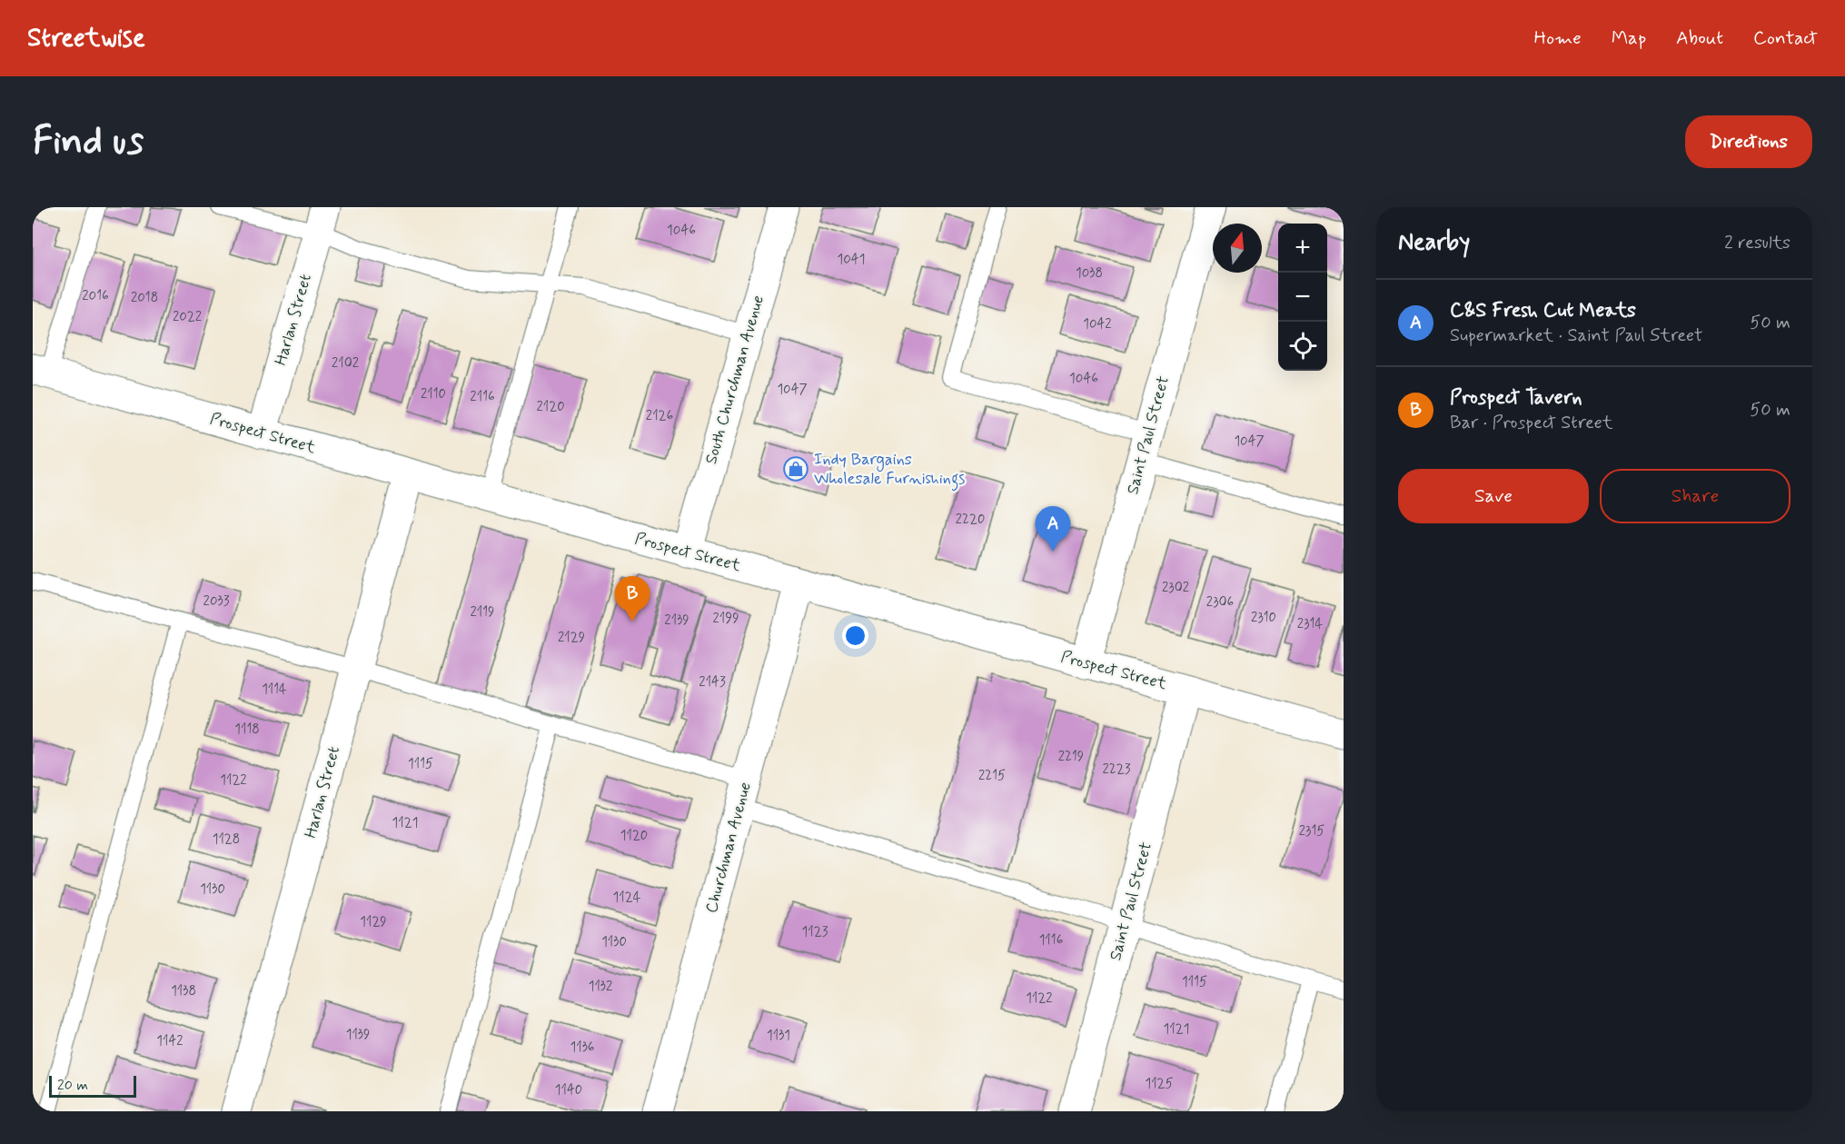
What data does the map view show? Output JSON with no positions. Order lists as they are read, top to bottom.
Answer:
{
  "streets": {
    "street": [
      "Harlan Street",
      "South Churchman Avenue",
      "Prospect Street",
      "Saint Paul Street",
      "Churchman Avenue"
    ]
  },
  "crossings": [
    ["Harlan Street", "Prospect Street"],
    ["South Churchman Avenue", "Prospect Street"],
    ["Prospect Street", "Saint Paul Street"],
    ["Prospect Street", "Churchman Avenue"]
  ],
  "places": {
    "shop": ["Indy Bargains Wholesale Furnishings"]
  },
  "house_numbers": [
    "1046",
    "1041",
    "1038",
    "2016",
    "2018",
    "2022",
    "1042",
    "2102",
    "1046",
    "1047",
    "2110",
    "2116",
    "2120",
    "2126",
    "1047",
    "2220",
    "2302",
    "2033",
    "2306",
    "2119",
    "2310",
    "2199",
    "2139",
    "2314",
    "2129",
    "2143",
    "1114",
    "1118",
    "2219",
    "1115",
    "2223",
    "2215",
    "1122",
    "1121",
    "2315",
    "1120",
    "1128",
    "1130",
    "1124",
    "1129",
    "1123",
    "1116",
    "1130",
    "1115",
    "1132",
    "1138",
    "1122",
    "1121",
    "1139",
    "1131",
    "1142",
    "1136",
    "1125",
    "1140"
  ],
  "scale_bar": "20 m",
  "north": "top",
  "page": {
    "header": "Streetwise",
    "nav": [
      "Home",
      "Map",
      "About",
      "Contact"
    ],
    "buttons": [
      "Directions",
      ["Save", "Share"]
    ],
    "title": "Find us",
    "heading": ["Nearby", "2 results"],
    "map_buttons": ["+", "−"],
    "list": [
      {
        "mark": "A",
        "name": "C&S Fresh Cut Meats",
        "note": "Supermarket · Saint Paul Street",
        "value": "50 m"
      },
      {
        "mark": "B",
        "name": "Prospect Tavern",
        "note": "Bar · Prospect Street",
        "value": "50 m"
      }
    ],
    "pins": ["A", "B"],
    "scale": "20 m"
  }
}
